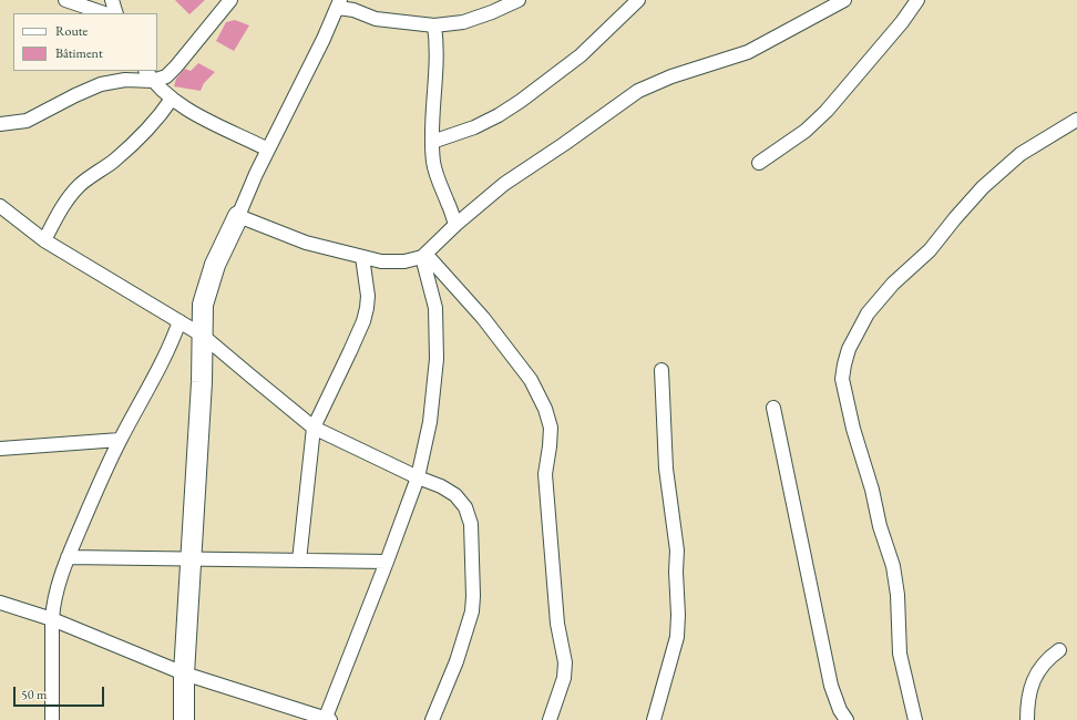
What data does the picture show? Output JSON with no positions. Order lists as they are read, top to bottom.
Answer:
{
  "legend": ["Route", "Bâtiment"],
  "scale_bar": "50 m"
}
